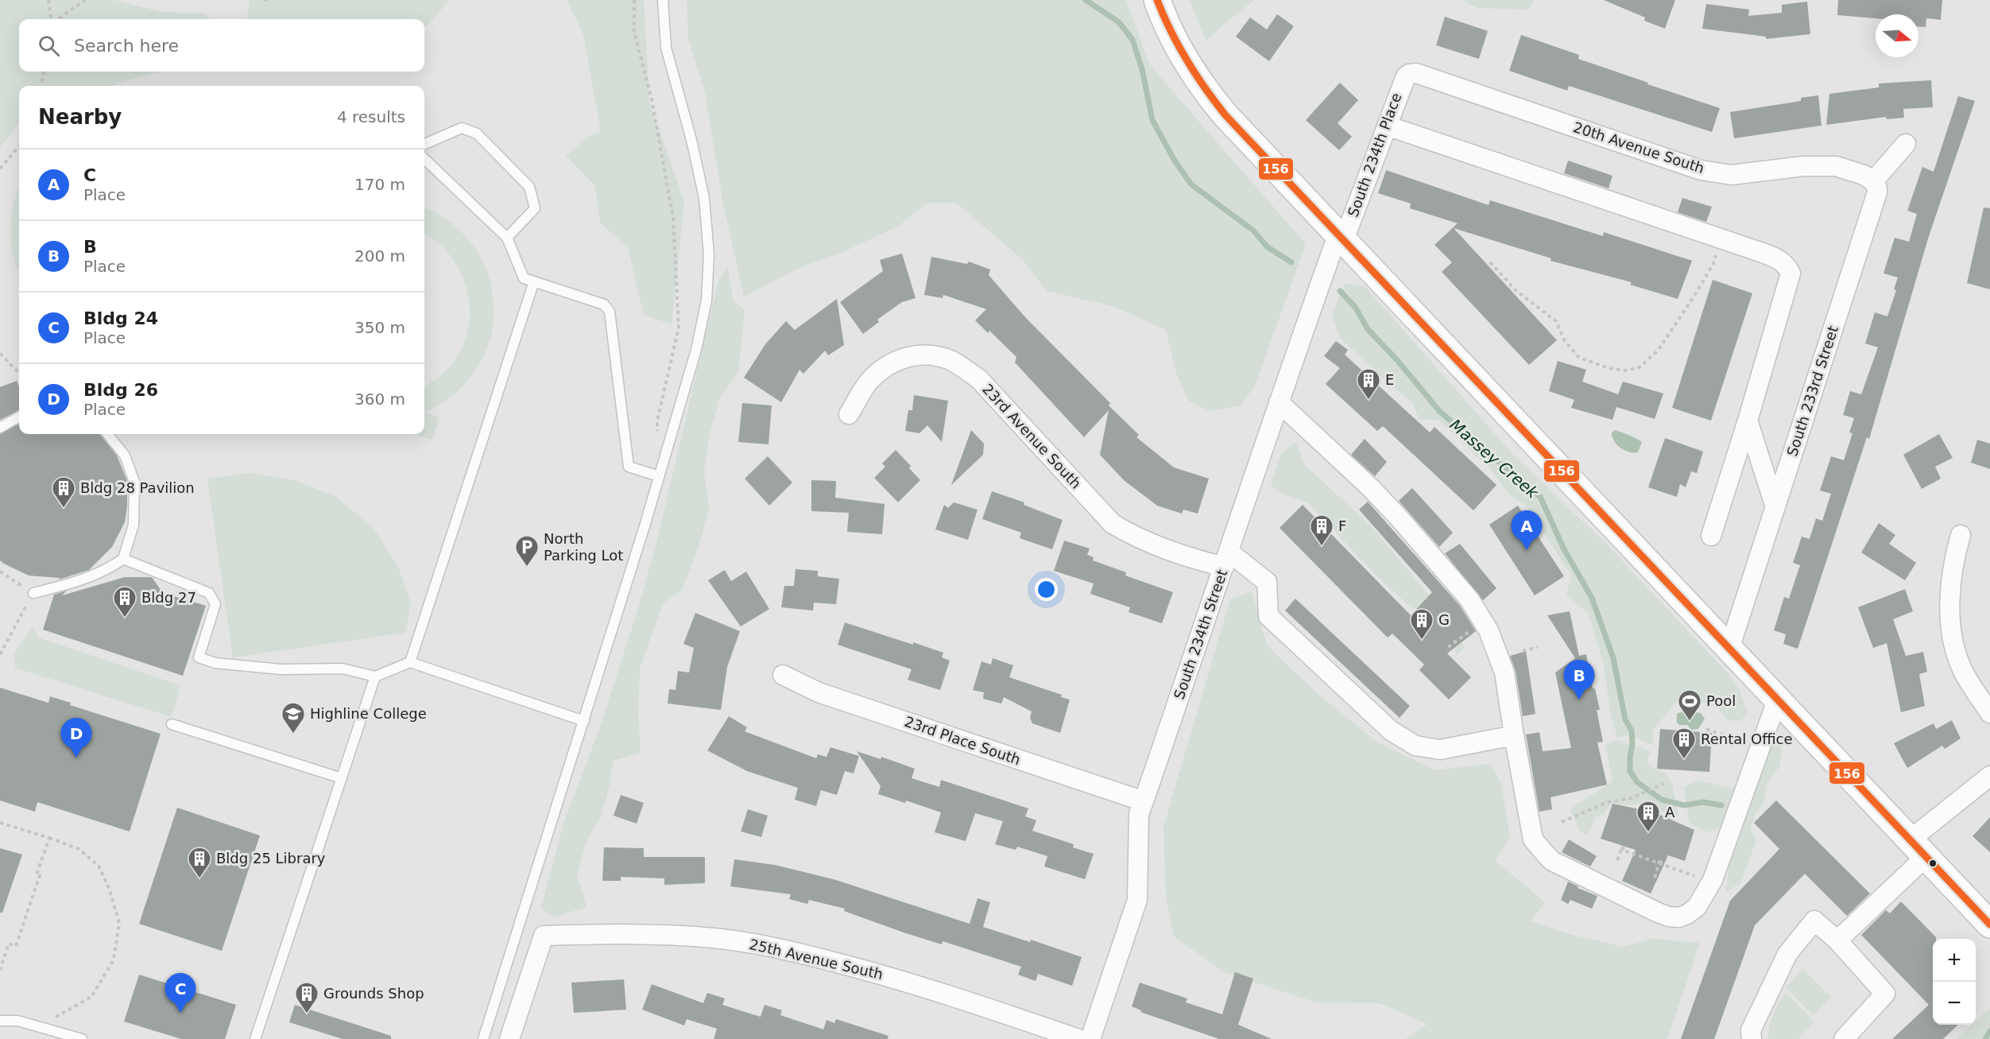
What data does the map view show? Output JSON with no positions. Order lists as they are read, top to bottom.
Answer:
{
  "streets": {
    "street": [
      "20th Avenue South",
      "South 234th Place",
      "South 233rd Street",
      "23rd Avenue South",
      "South 234th Street",
      "23rd Place South",
      "25th Avenue South"
    ]
  },
  "crossings": [
    ["20th Avenue South", "South 234th Place"],
    ["20th Avenue South", "South 233rd Street"],
    ["South 234th Place", "South 234th Street"],
    ["23rd Avenue South", "South 234th Street"],
    ["South 234th Street", "23rd Place South"]
  ],
  "water": ["Massey Creek"],
  "places": {
    "building": [
      "E",
      "Bldg 28 Pavilion",
      "F",
      "Bldg 27",
      "G",
      "Rental Office",
      "A",
      "Bldg 25 Library",
      "Grounds Shop"
    ],
    "parking": ["North Parking Lot"],
    "sports": ["Pool"],
    "school or university": ["Highline College"]
  },
  "lines": ["transit line 156"],
  "north": "right",
  "page": {
    "search": "Search here",
    "heading": ["Nearby", "4 results"],
    "list": [
      {
        "mark": "A",
        "name": "C",
        "note": "Place",
        "value": "170 m"
      },
      {
        "mark": "B",
        "name": "B",
        "note": "Place",
        "value": "200 m"
      },
      {
        "mark": "C",
        "name": "Bldg 24",
        "note": "Place",
        "value": "350 m"
      },
      {
        "mark": "D",
        "name": "Bldg 26",
        "note": "Place",
        "value": "360 m"
      }
    ],
    "pins": [
      "A",
      "B",
      "D",
      "C"
    ],
    "map_buttons": ["+", "−"]
  }
}
